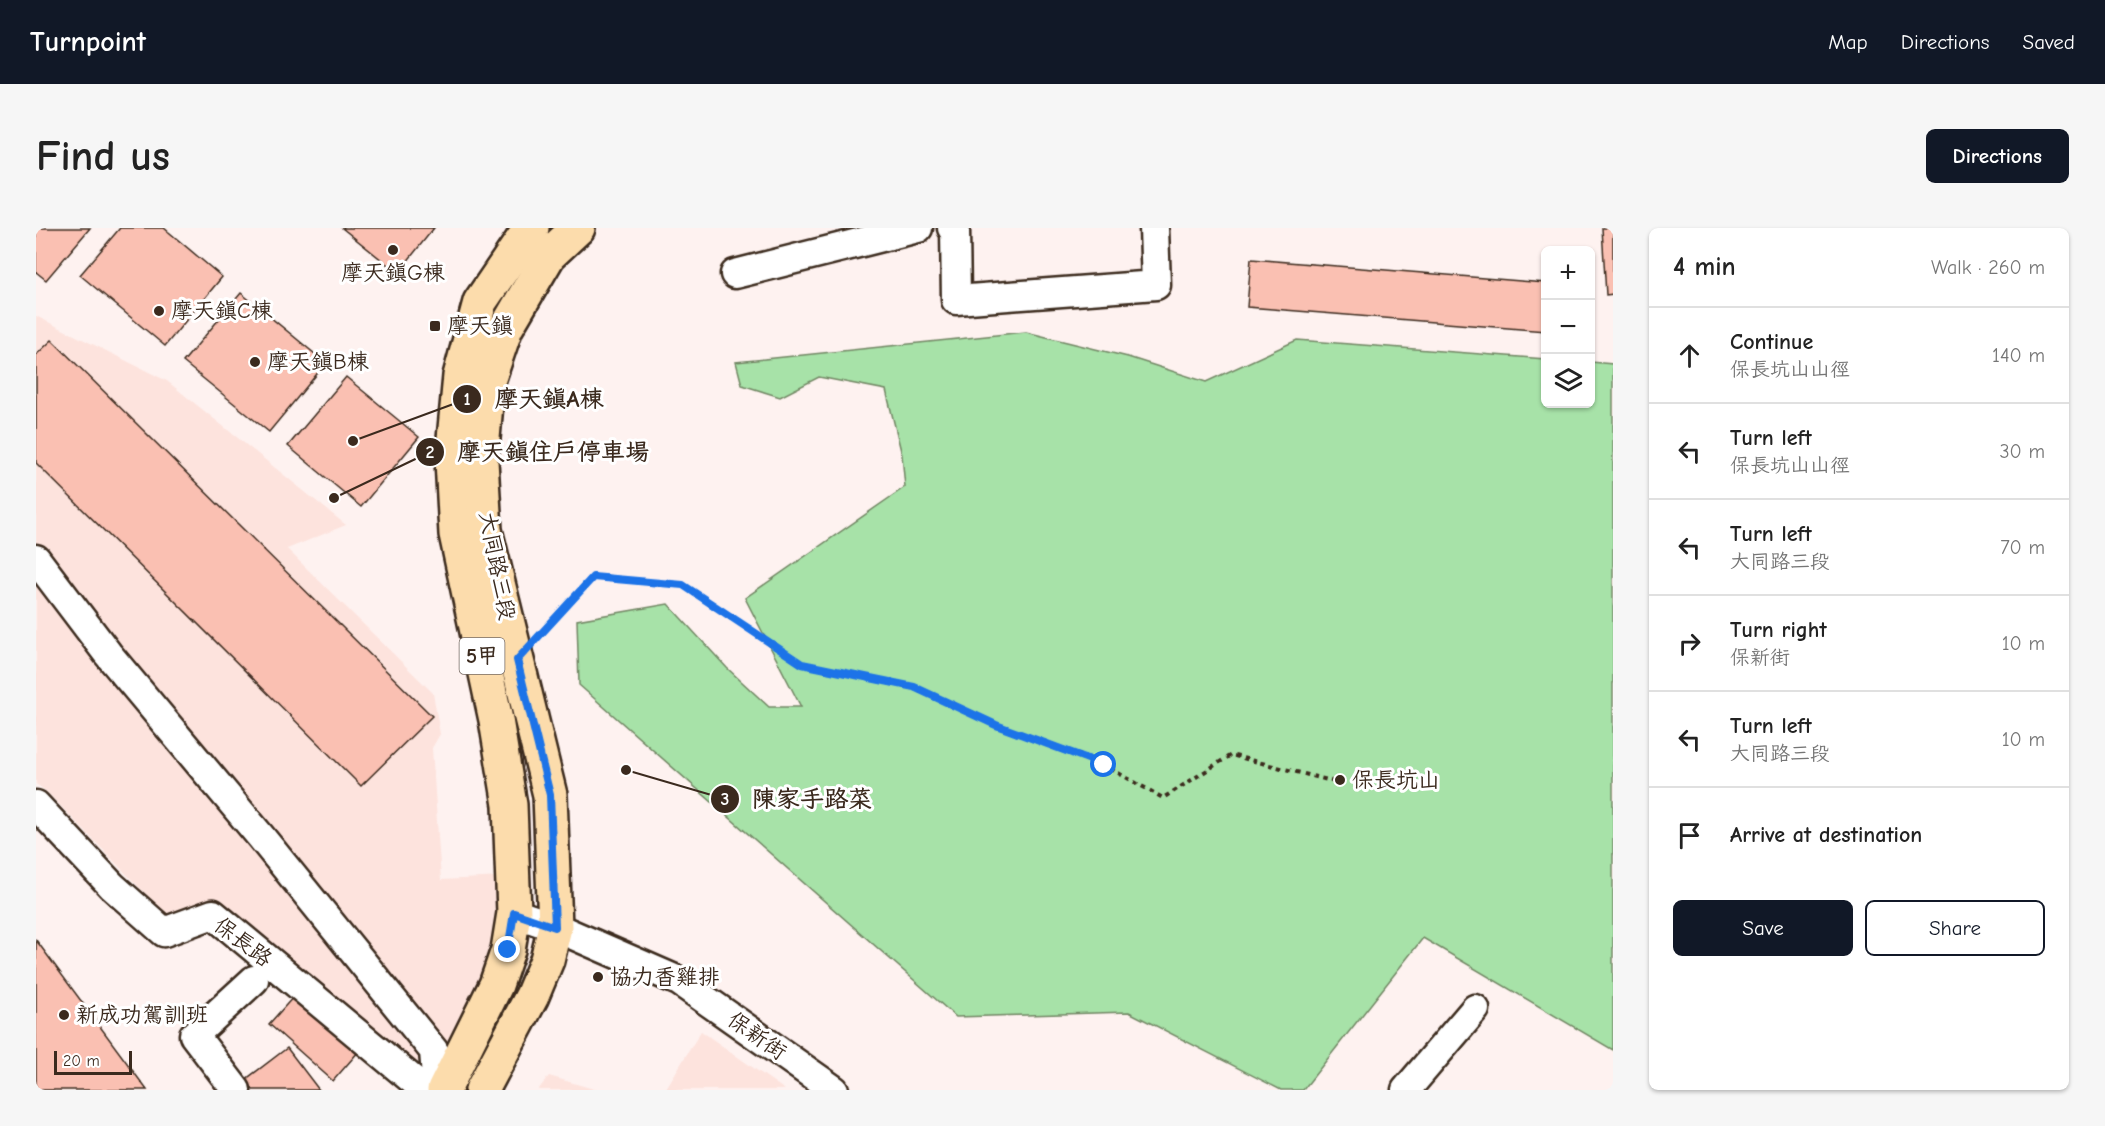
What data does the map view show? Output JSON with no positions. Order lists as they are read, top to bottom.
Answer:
{
  "streets": {
    "main road": ["大同路三段", "5甲"],
    "street": ["保長路", "保新街"]
  },
  "crossings": [
    ["大同路三段", "保新街"]
  ],
  "places": {
    "other": [
      "摩天鎮G棟",
      "摩天鎮C棟",
      "摩天鎮B棟",
      "摩天鎮A棟",
      "摩天鎮住戶停車場",
      "陳家手路菜",
      "保長坑山",
      "協力香雞排",
      "新成功駕訓班"
    ],
    "transit": ["摩天鎮"]
  },
  "scale_bar": "20 m",
  "page": {
    "header": "Turnpoint",
    "nav": ["Map", "Directions", "Saved"],
    "buttons": [
      "Directions",
      ["Save", "Share"]
    ],
    "title": "Find us",
    "heading": ["4 min", "Walk · 260 m"],
    "map_buttons": ["+", "−"],
    "list": [
      ["Continue", "保長坑山山徑", "140 m"],
      ["Turn left", "保長坑山山徑", "30 m"],
      ["Turn left", "大同路三段", "70 m"],
      ["Turn right", "保新街", "10 m"],
      ["Turn left", "大同路三段", "10 m"],
      "Arrive at destination"
    ],
    "scale": "20 m"
  }
}
